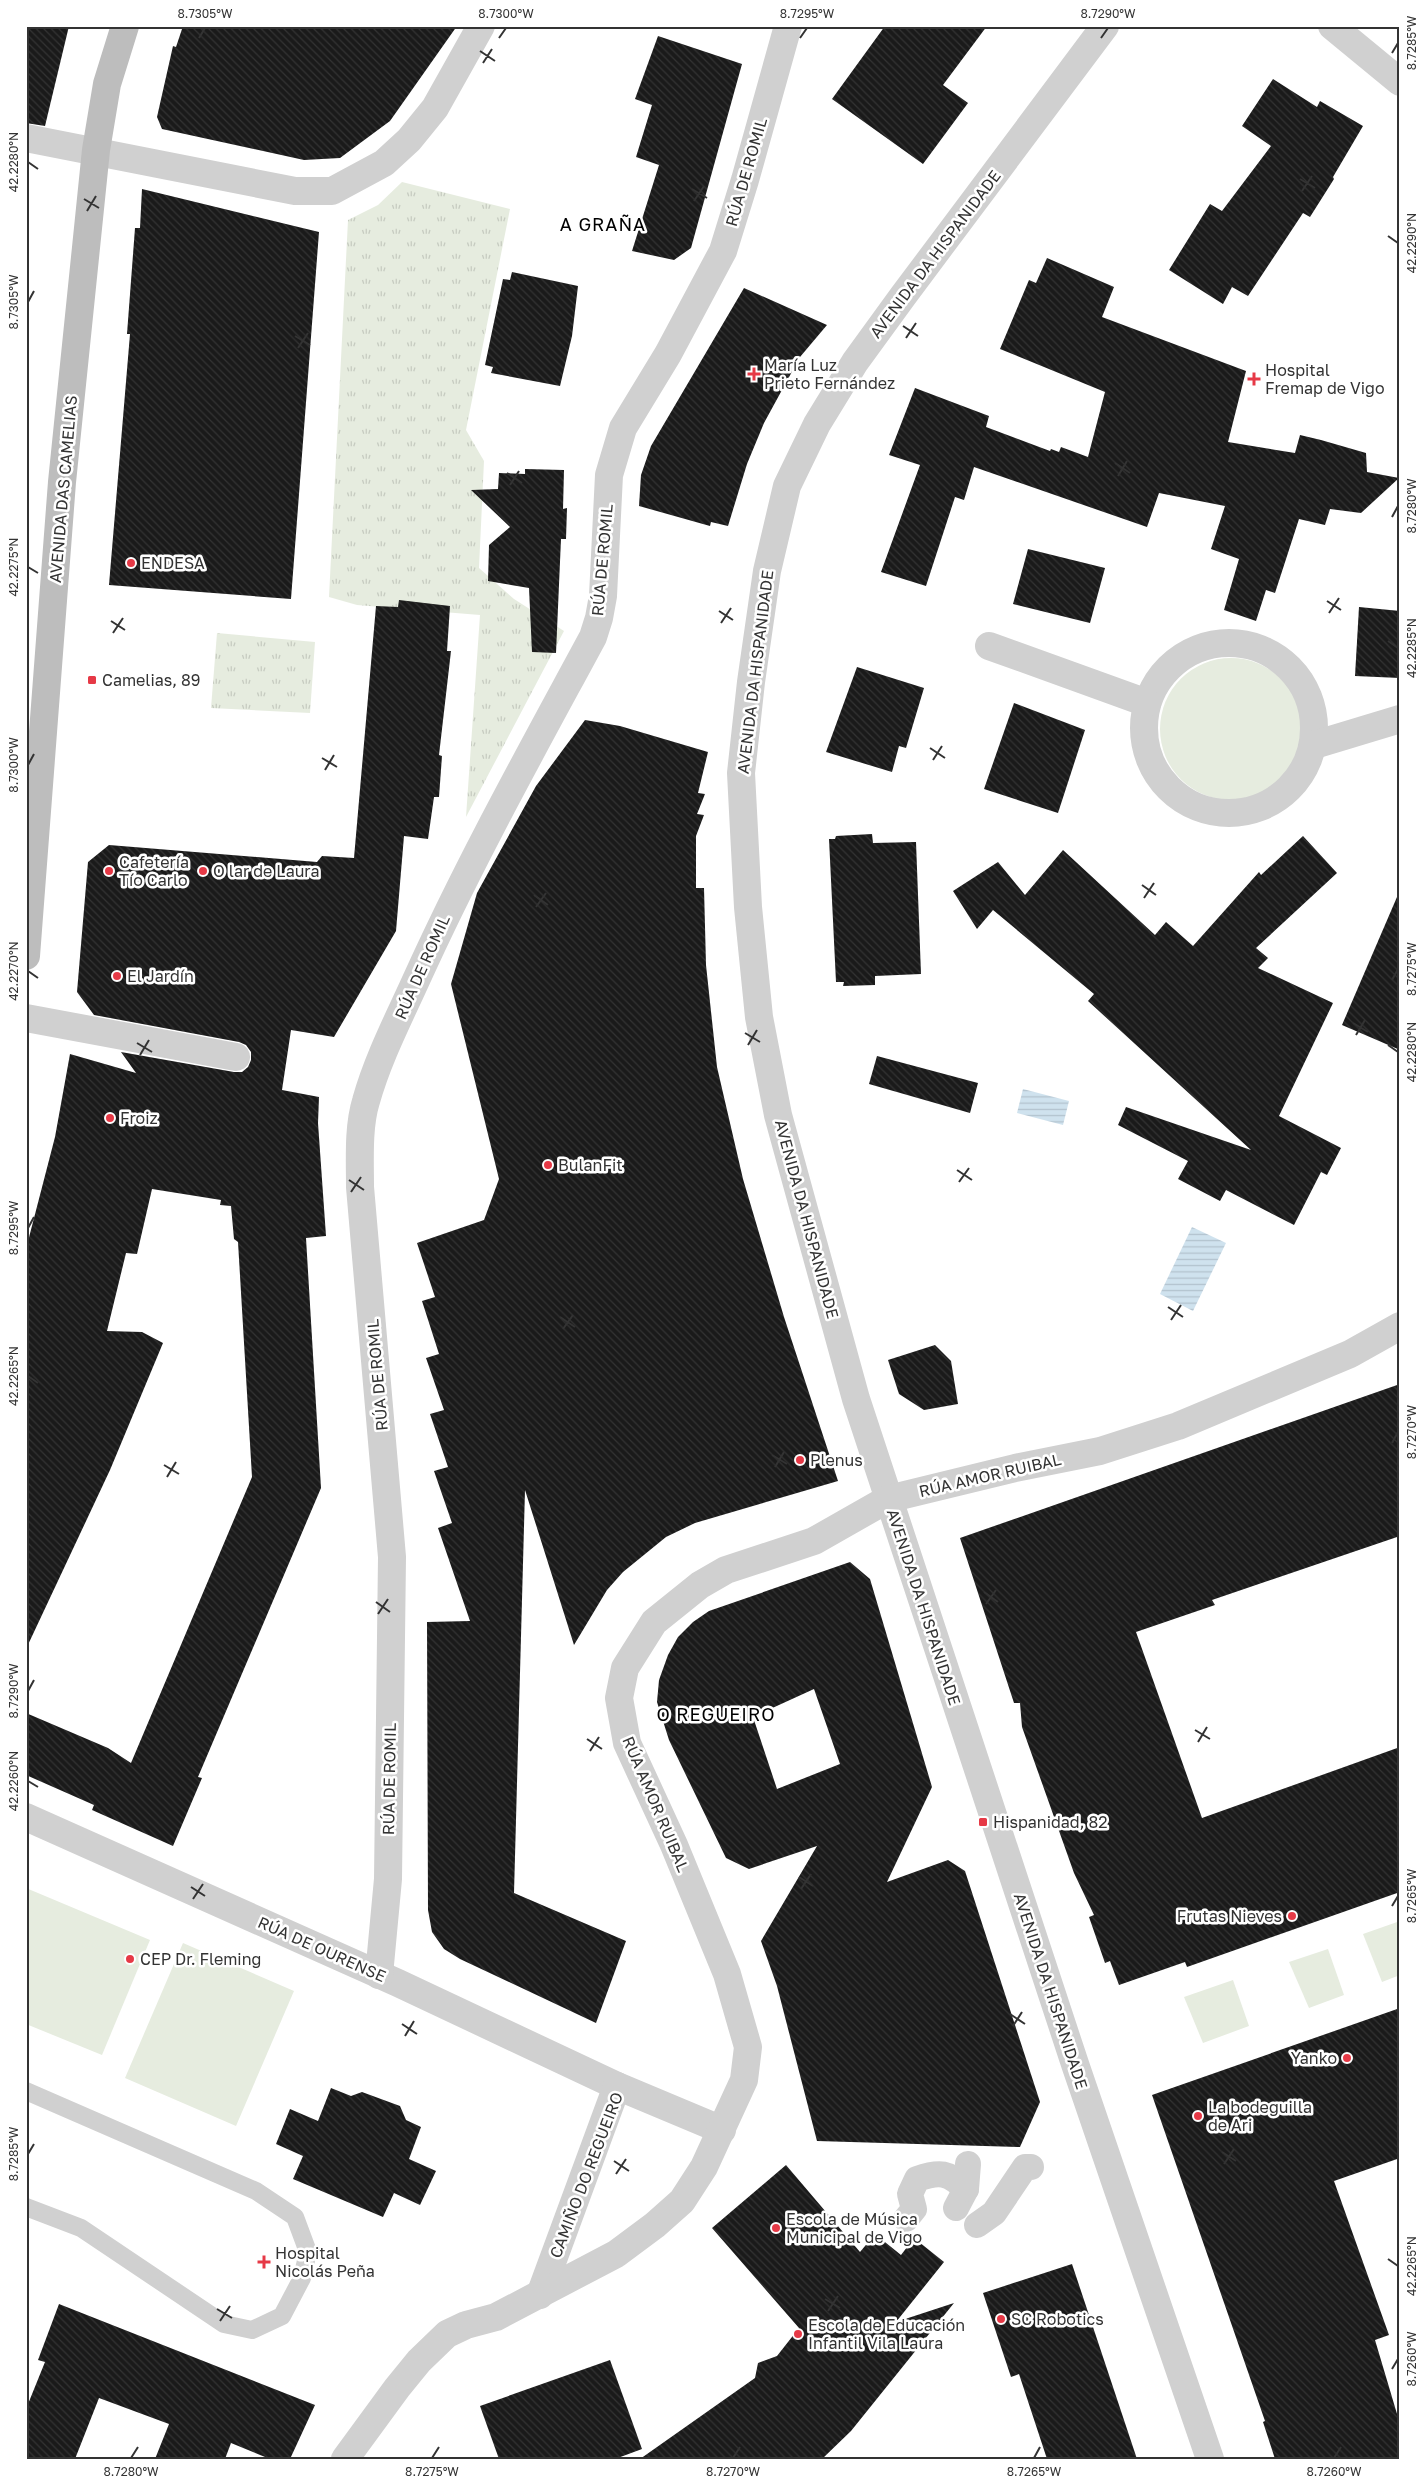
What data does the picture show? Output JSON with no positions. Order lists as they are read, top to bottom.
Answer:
{
  "streets": {
    "main road": ["AVENIDA DAS CAMELIAS"],
    "street": [
      "RÚA DE ROMIL",
      "AVENIDA DA HISPANIDADE",
      "RÚA AMOR RUIBAL",
      "RÚA DE OURENSE",
      "CAMIÑO DO REGUEIRO"
    ]
  },
  "crossings": [
    ["RÚA DE ROMIL", "RÚA DE OURENSE"],
    ["AVENIDA DA HISPANIDADE", "RÚA AMOR RUIBAL"],
    ["RÚA AMOR RUIBAL", "CAMIÑO DO REGUEIRO"],
    ["RÚA DE OURENSE", "CAMIÑO DO REGUEIRO"]
  ],
  "districts": ["A GRAÑA", "O REGUEIRO"],
  "places": {
    "health": ["María Luz Prieto Fernández", "Hospital Fremap de Vigo", "Hospital Nicolás Peña"],
    "other": [
      "ENDESA",
      "Cafetería Tío Carlo",
      "O lar de Laura",
      "El Jardín",
      "Froiz",
      "BulanFit",
      "Plenus",
      "Frutas Nieves",
      "CEP Dr. Fleming",
      "Yanko",
      "La bodeguilla de Ari",
      "Escola de Música Municipal de Vigo",
      "SC Robotics",
      "Escola de Educación Infantil Vila Laura"
    ],
    "transit": ["Camelias, 89", "Hispanidad, 82"]
  },
  "coordinates": [
    "8.7305°W",
    "8.7300°W",
    "8.7295°W",
    "8.7290°W",
    "8.7285°W",
    "42.2280°N",
    "42.2290°N",
    "8.7280°W",
    "42.2275°N",
    "42.2285°N",
    "8.7275°W",
    "42.2270°N",
    "42.2265°N",
    "8.7270°W",
    "42.2260°N",
    "8.7265°W",
    "8.7260°W"
  ]
}
